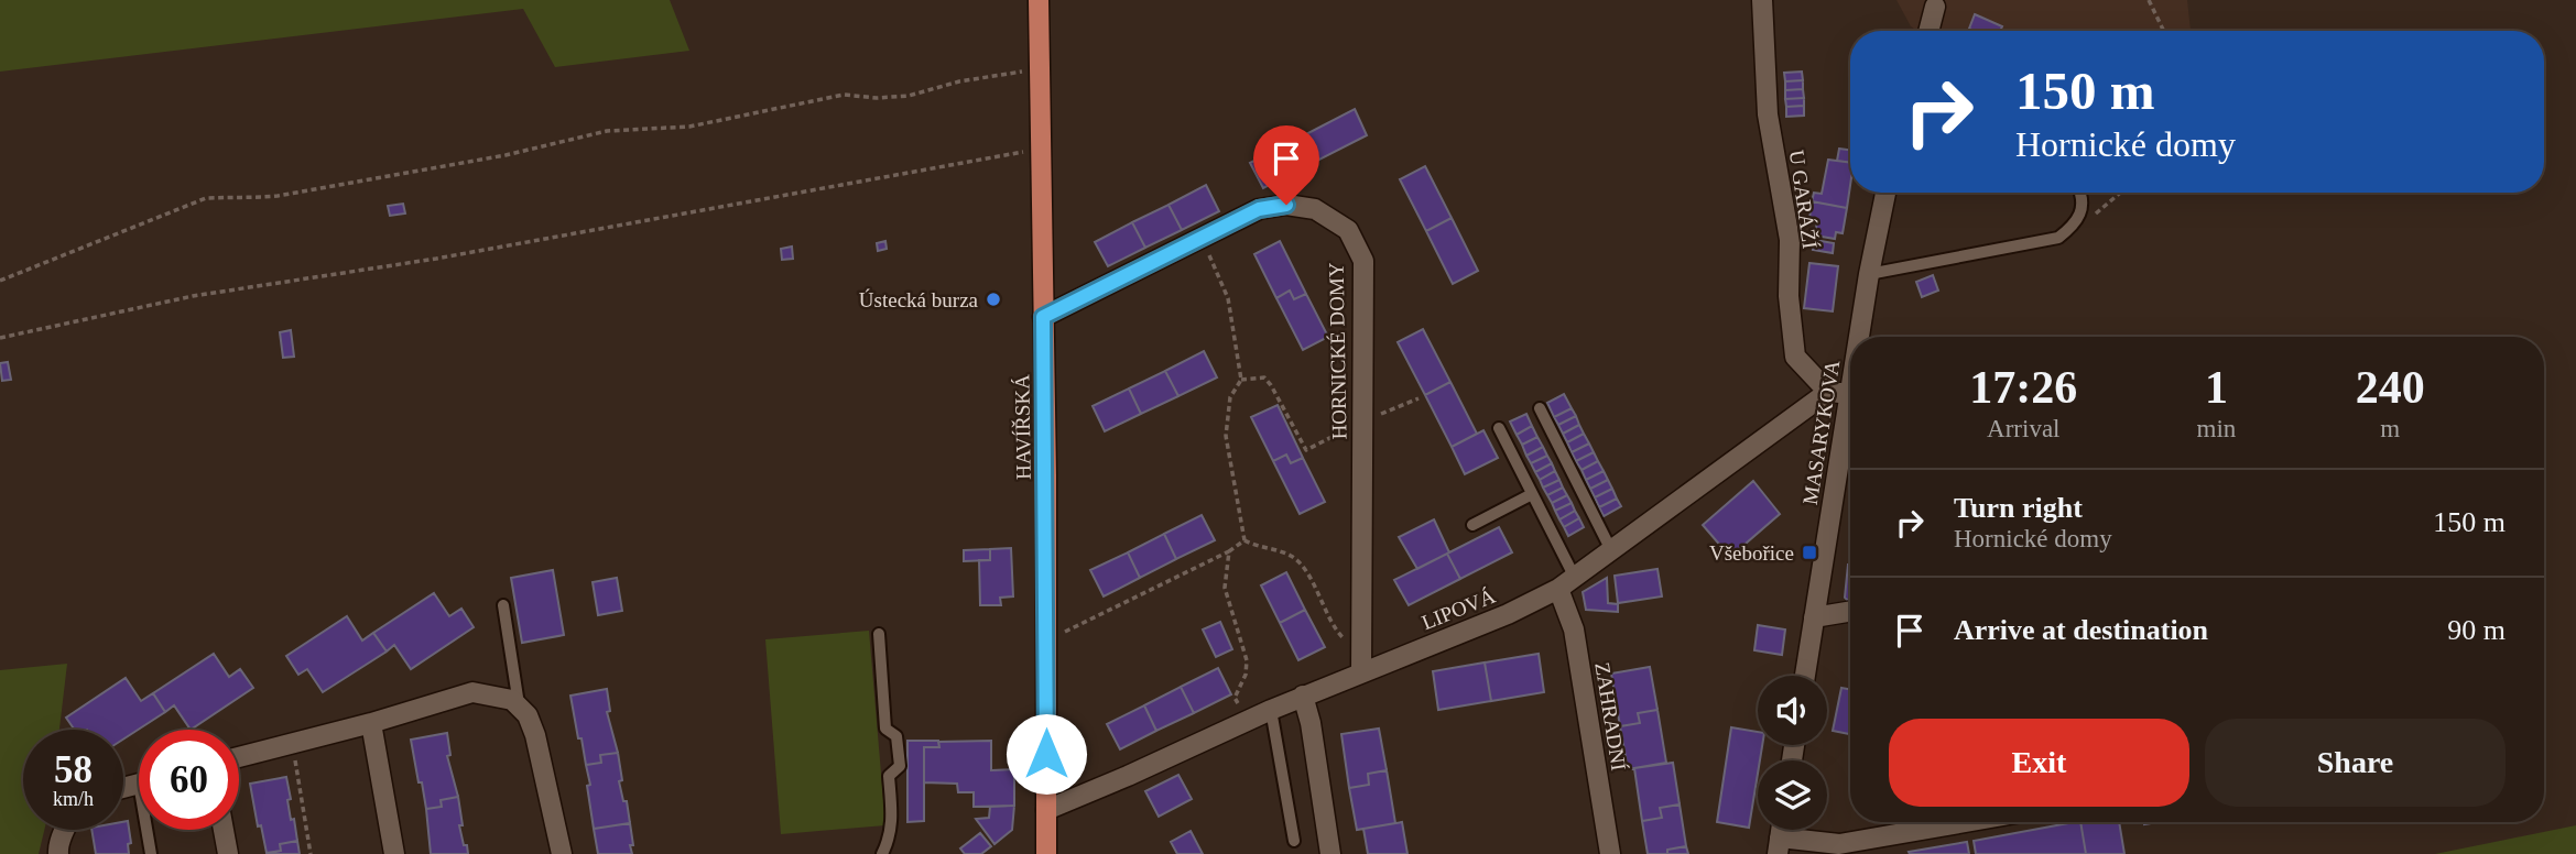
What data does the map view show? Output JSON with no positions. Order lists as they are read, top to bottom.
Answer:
{
  "streets": {
    "main road": ["HAVÍŘSKÁ"],
    "street": [
      "U GARÁŽÍ",
      "HORNICKÉ DOMY",
      "MASARYKOVA",
      "LIPOVÁ",
      "ZAHRADNÍ"
    ]
  },
  "crossings": [
    ["U GARÁŽÍ", "LIPOVÁ"],
    ["HORNICKÉ DOMY", "HAVÍŘSKÁ"],
    ["HORNICKÉ DOMY", "LIPOVÁ"],
    ["HAVÍŘSKÁ", "LIPOVÁ"],
    ["LIPOVÁ", "ZAHRADNÍ"]
  ],
  "places": {
    "other": ["Ústecká burza"],
    "transit": ["Všebořice"]
  },
  "page": {
    "turn": ["150 m", "Hornické domy"],
    "eta": [
      "17:26",
      "Arrival",
      "1",
      "min",
      "240",
      "m"
    ],
    "list": [
      {
        "name": "Turn right",
        "note": "Hornické domy",
        "value": "150 m"
      },
      {
        "name": "Arrive at destination",
        "value": "90 m"
      }
    ],
    "buttons": ["Exit", "Share"],
    "speed": "58 km/h",
    "limit": "60"
  }
}
